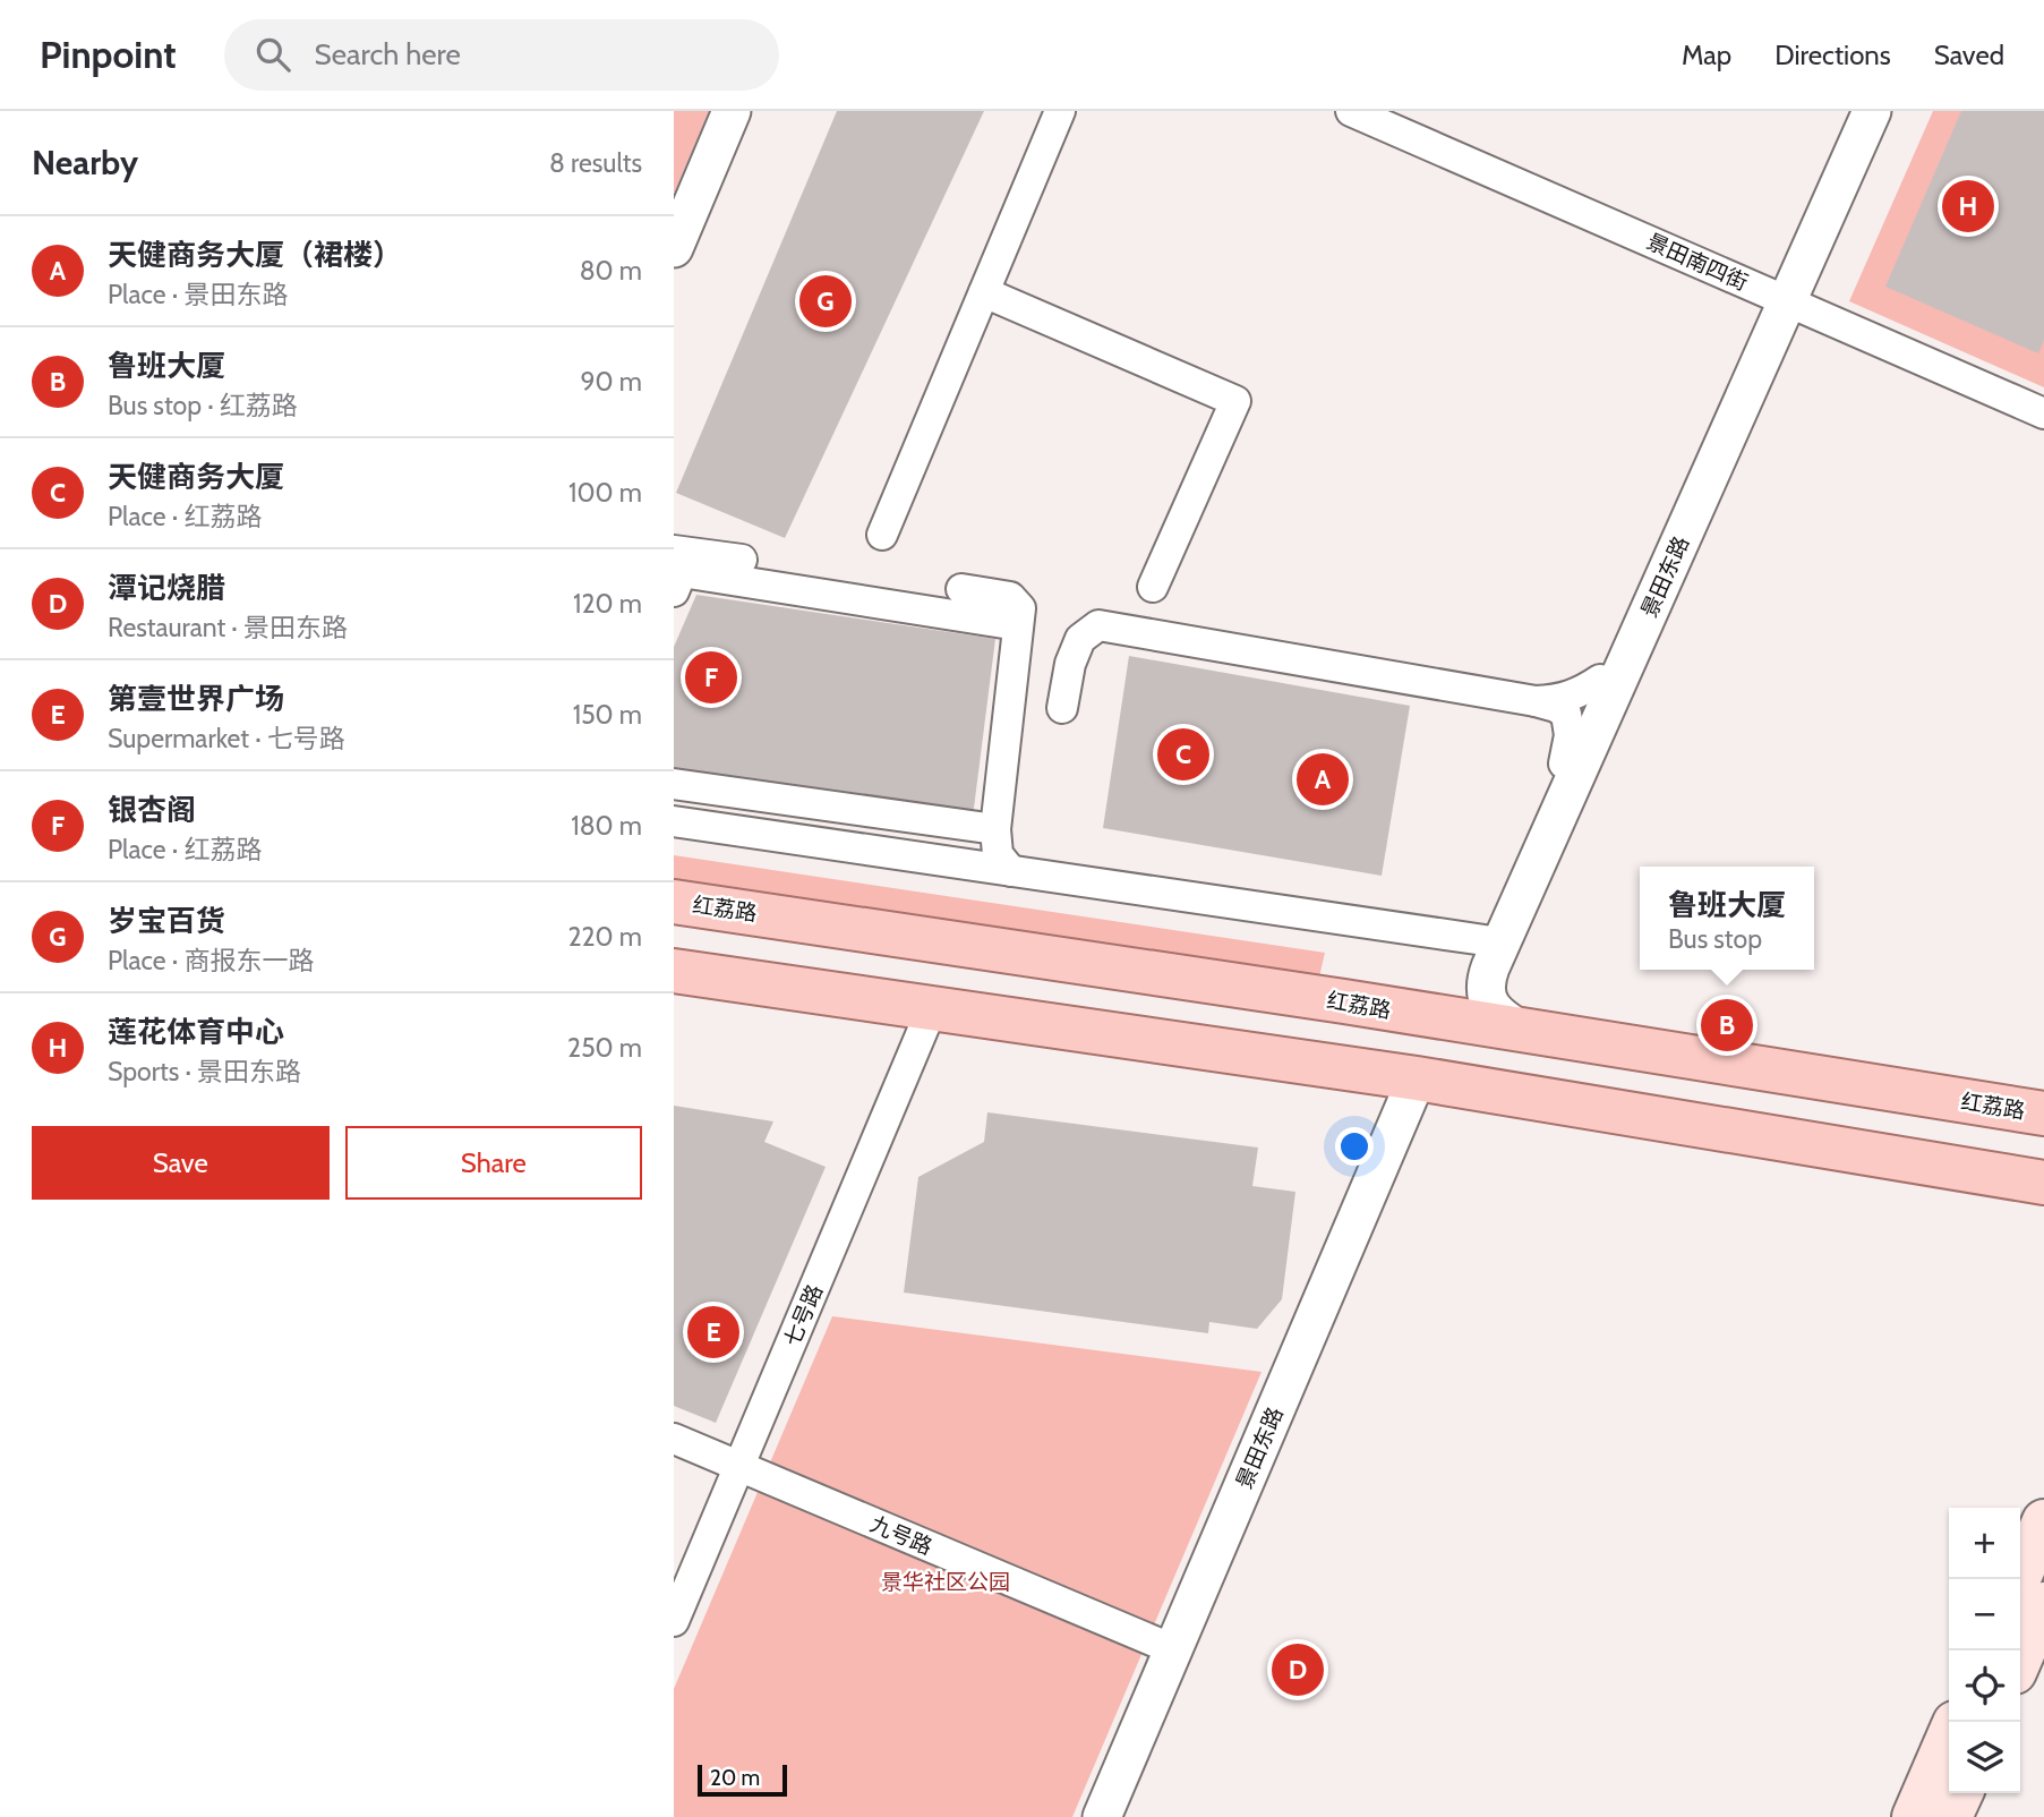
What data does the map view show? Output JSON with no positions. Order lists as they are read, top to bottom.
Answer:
{
  "streets": {
    "main road": ["红荔路"],
    "street": [
      "景田南四街",
      "景田东路",
      "七号路",
      "九号路"
    ]
  },
  "crossings": [
    ["景田南四街", "景田东路"],
    ["景田东路", "红荔路"],
    ["景田东路", "九号路"],
    ["七号路", "九号路"]
  ],
  "parks": ["景华社区公园"],
  "scale_bar": "20 m",
  "page": {
    "header": "Pinpoint",
    "search": "Search here",
    "nav": ["Map", "Directions", "Saved"],
    "heading": ["Nearby", "8 results"],
    "pins": [
      "H",
      "G",
      "F",
      "C",
      "A",
      "B",
      "E",
      "D"
    ],
    "list": [
      {
        "mark": "A",
        "name": "天健商务大厦（裙楼）",
        "note": "Place · 景田东路",
        "value": "80 m"
      },
      {
        "mark": "B",
        "name": "鲁班大厦",
        "note": "Bus stop · 红荔路",
        "value": "90 m"
      },
      {
        "mark": "C",
        "name": "天健商务大厦",
        "note": "Place · 红荔路",
        "value": "100 m"
      },
      {
        "mark": "D",
        "name": "潭记烧腊",
        "note": "Restaurant · 景田东路",
        "value": "120 m"
      },
      {
        "mark": "E",
        "name": "第壹世界广场",
        "note": "Supermarket · 七号路",
        "value": "150 m"
      },
      {
        "mark": "F",
        "name": "银杏阁",
        "note": "Place · 红荔路",
        "value": "180 m"
      },
      {
        "mark": "G",
        "name": "岁宝百货",
        "note": "Place · 商报东一路",
        "value": "220 m"
      },
      {
        "mark": "H",
        "name": "莲花体育中心",
        "note": "Sports · 景田东路",
        "value": "250 m"
      }
    ],
    "popup": ["鲁班大厦", "Bus stop"],
    "buttons": ["Save", "Share"],
    "map_buttons": ["+", "−"],
    "scale": "20 m"
  }
}
